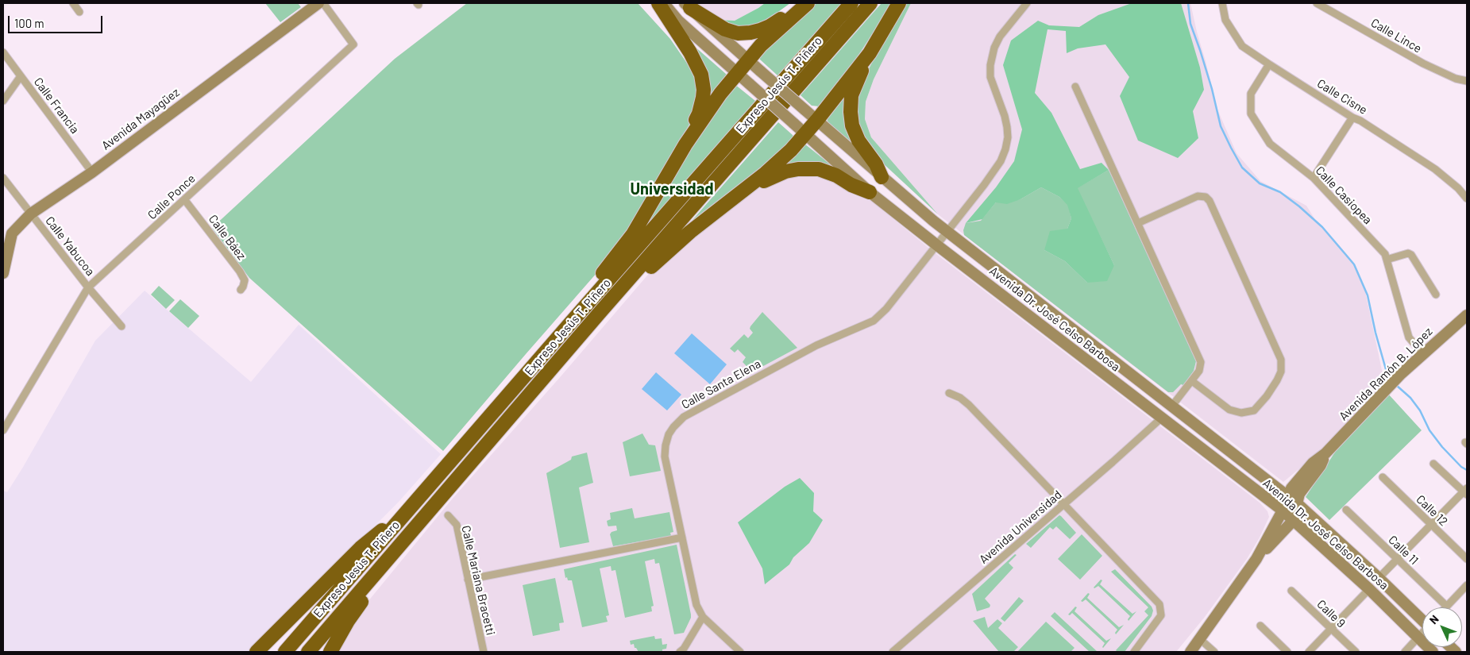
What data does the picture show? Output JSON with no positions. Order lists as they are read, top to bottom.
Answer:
{
  "streets": {
    "highway": ["Expreso Jesús T. Piñero"],
    "main road": ["Avenida Mayagüez", "Avenida Dr. José Celso Barbosa", "Avenida Ramón B. López"],
    "street": [
      "Calle Lince",
      "Calle Cisne",
      "Calle Francia",
      "Calle Casiopea",
      "Calle Ponce",
      "Calle Báez",
      "Calle Yabucoa",
      "Calle Santa Elena",
      "Calle 12",
      "Avenida Universidad",
      "Calle 11",
      "Calle Mariana Bracetti",
      "Calle 9"
    ]
  },
  "crossings": [
    ["Calle Cisne", "Calle Casiopea"],
    ["Calle Francia", "Avenida Mayagüez"],
    ["Avenida Mayagüez", "Calle Yabucoa"],
    ["Calle Casiopea", "Avenida Ramón B. López"],
    ["Calle Ponce", "Calle Báez"],
    ["Calle Ponce", "Calle Yabucoa"],
    ["Avenida Dr. José Celso Barbosa", "Avenida Ramón B. López"],
    ["Avenida Dr. José Celso Barbosa", "Calle Santa Elena"],
    ["Avenida Dr. José Celso Barbosa", "Avenida Universidad"]
  ],
  "districts": ["Universidad"],
  "scale_bar": "100 m",
  "north": "top left"
}
